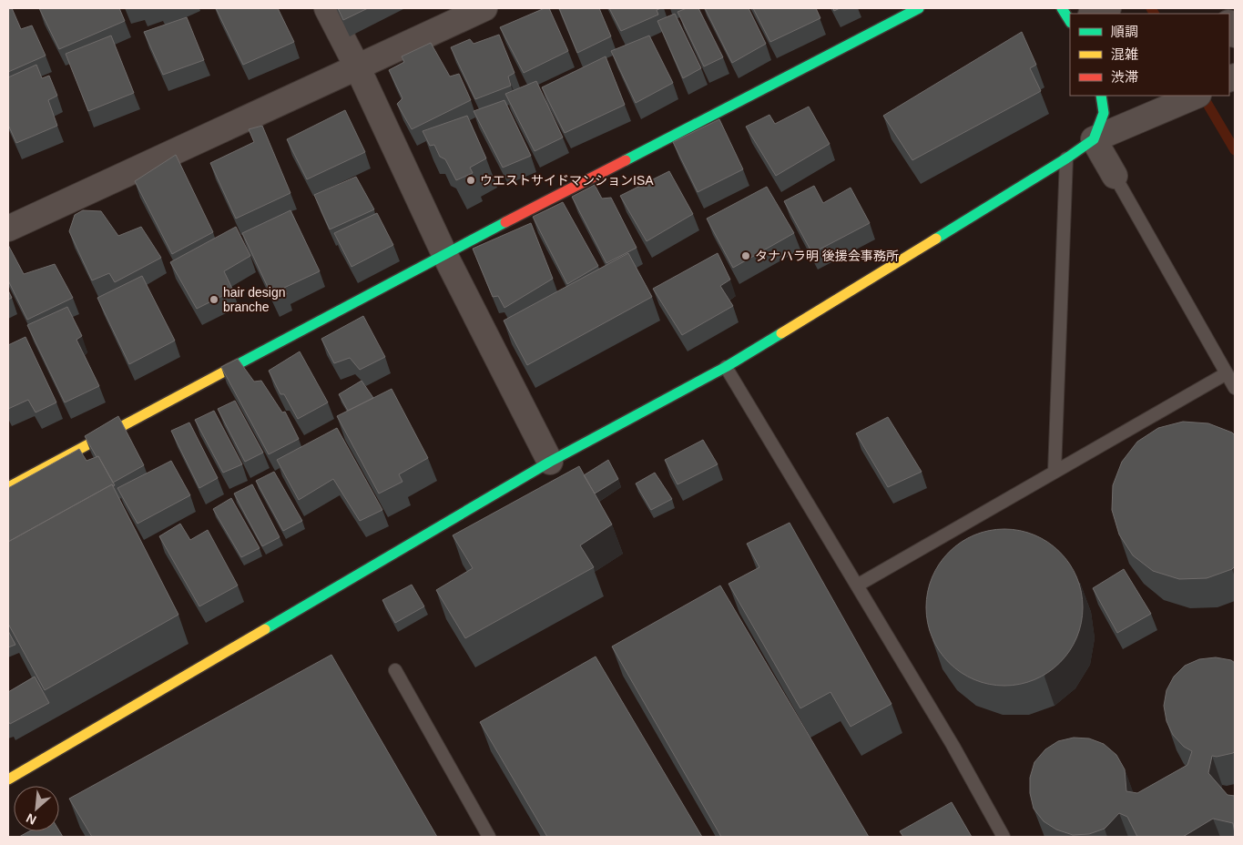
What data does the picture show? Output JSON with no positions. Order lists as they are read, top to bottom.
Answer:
{
  "places": ["ウエストサイドマンションISA", "タナハラ明 後援会事務所", "hair design branche"],
  "legend": ["順調", "混雑", "渋滞"],
  "north": "bottom left"
}
